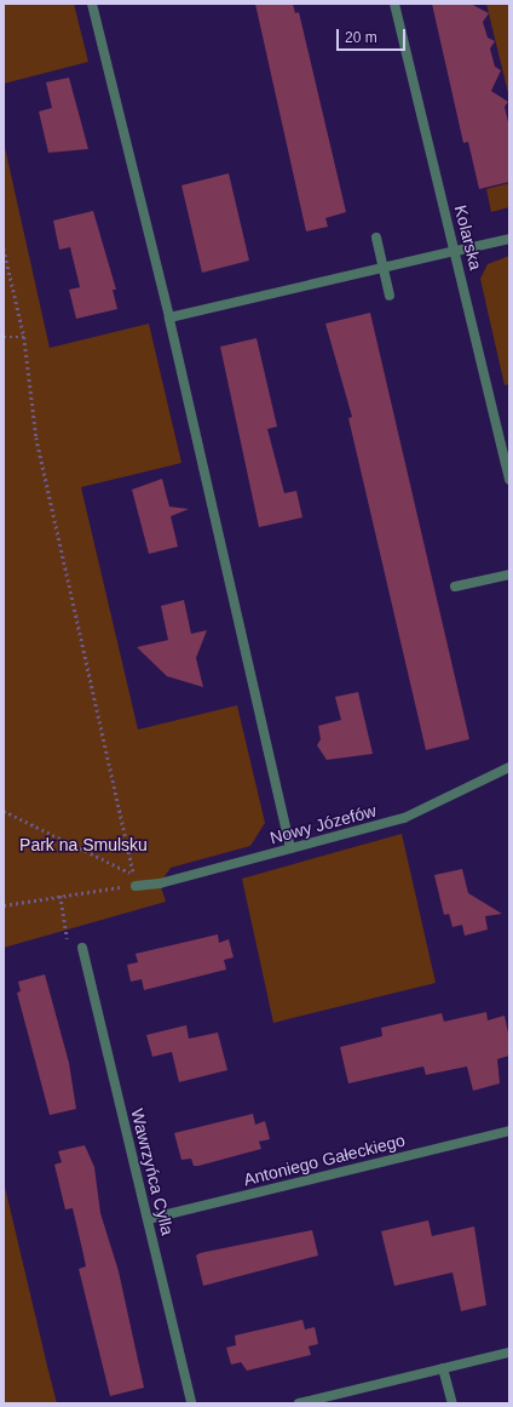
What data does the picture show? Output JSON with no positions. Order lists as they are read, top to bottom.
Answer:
{
  "streets": {
    "street": [
      "Kolarska",
      "Nowy Józefów",
      "Antoniego Gałeckiego",
      "Wawrzyńca Cylla"
    ]
  },
  "crossings": [
    ["Antoniego Gałeckiego", "Wawrzyńca Cylla"]
  ],
  "parks": ["Park na Smulsku"],
  "scale_bar": "20 m"
}
